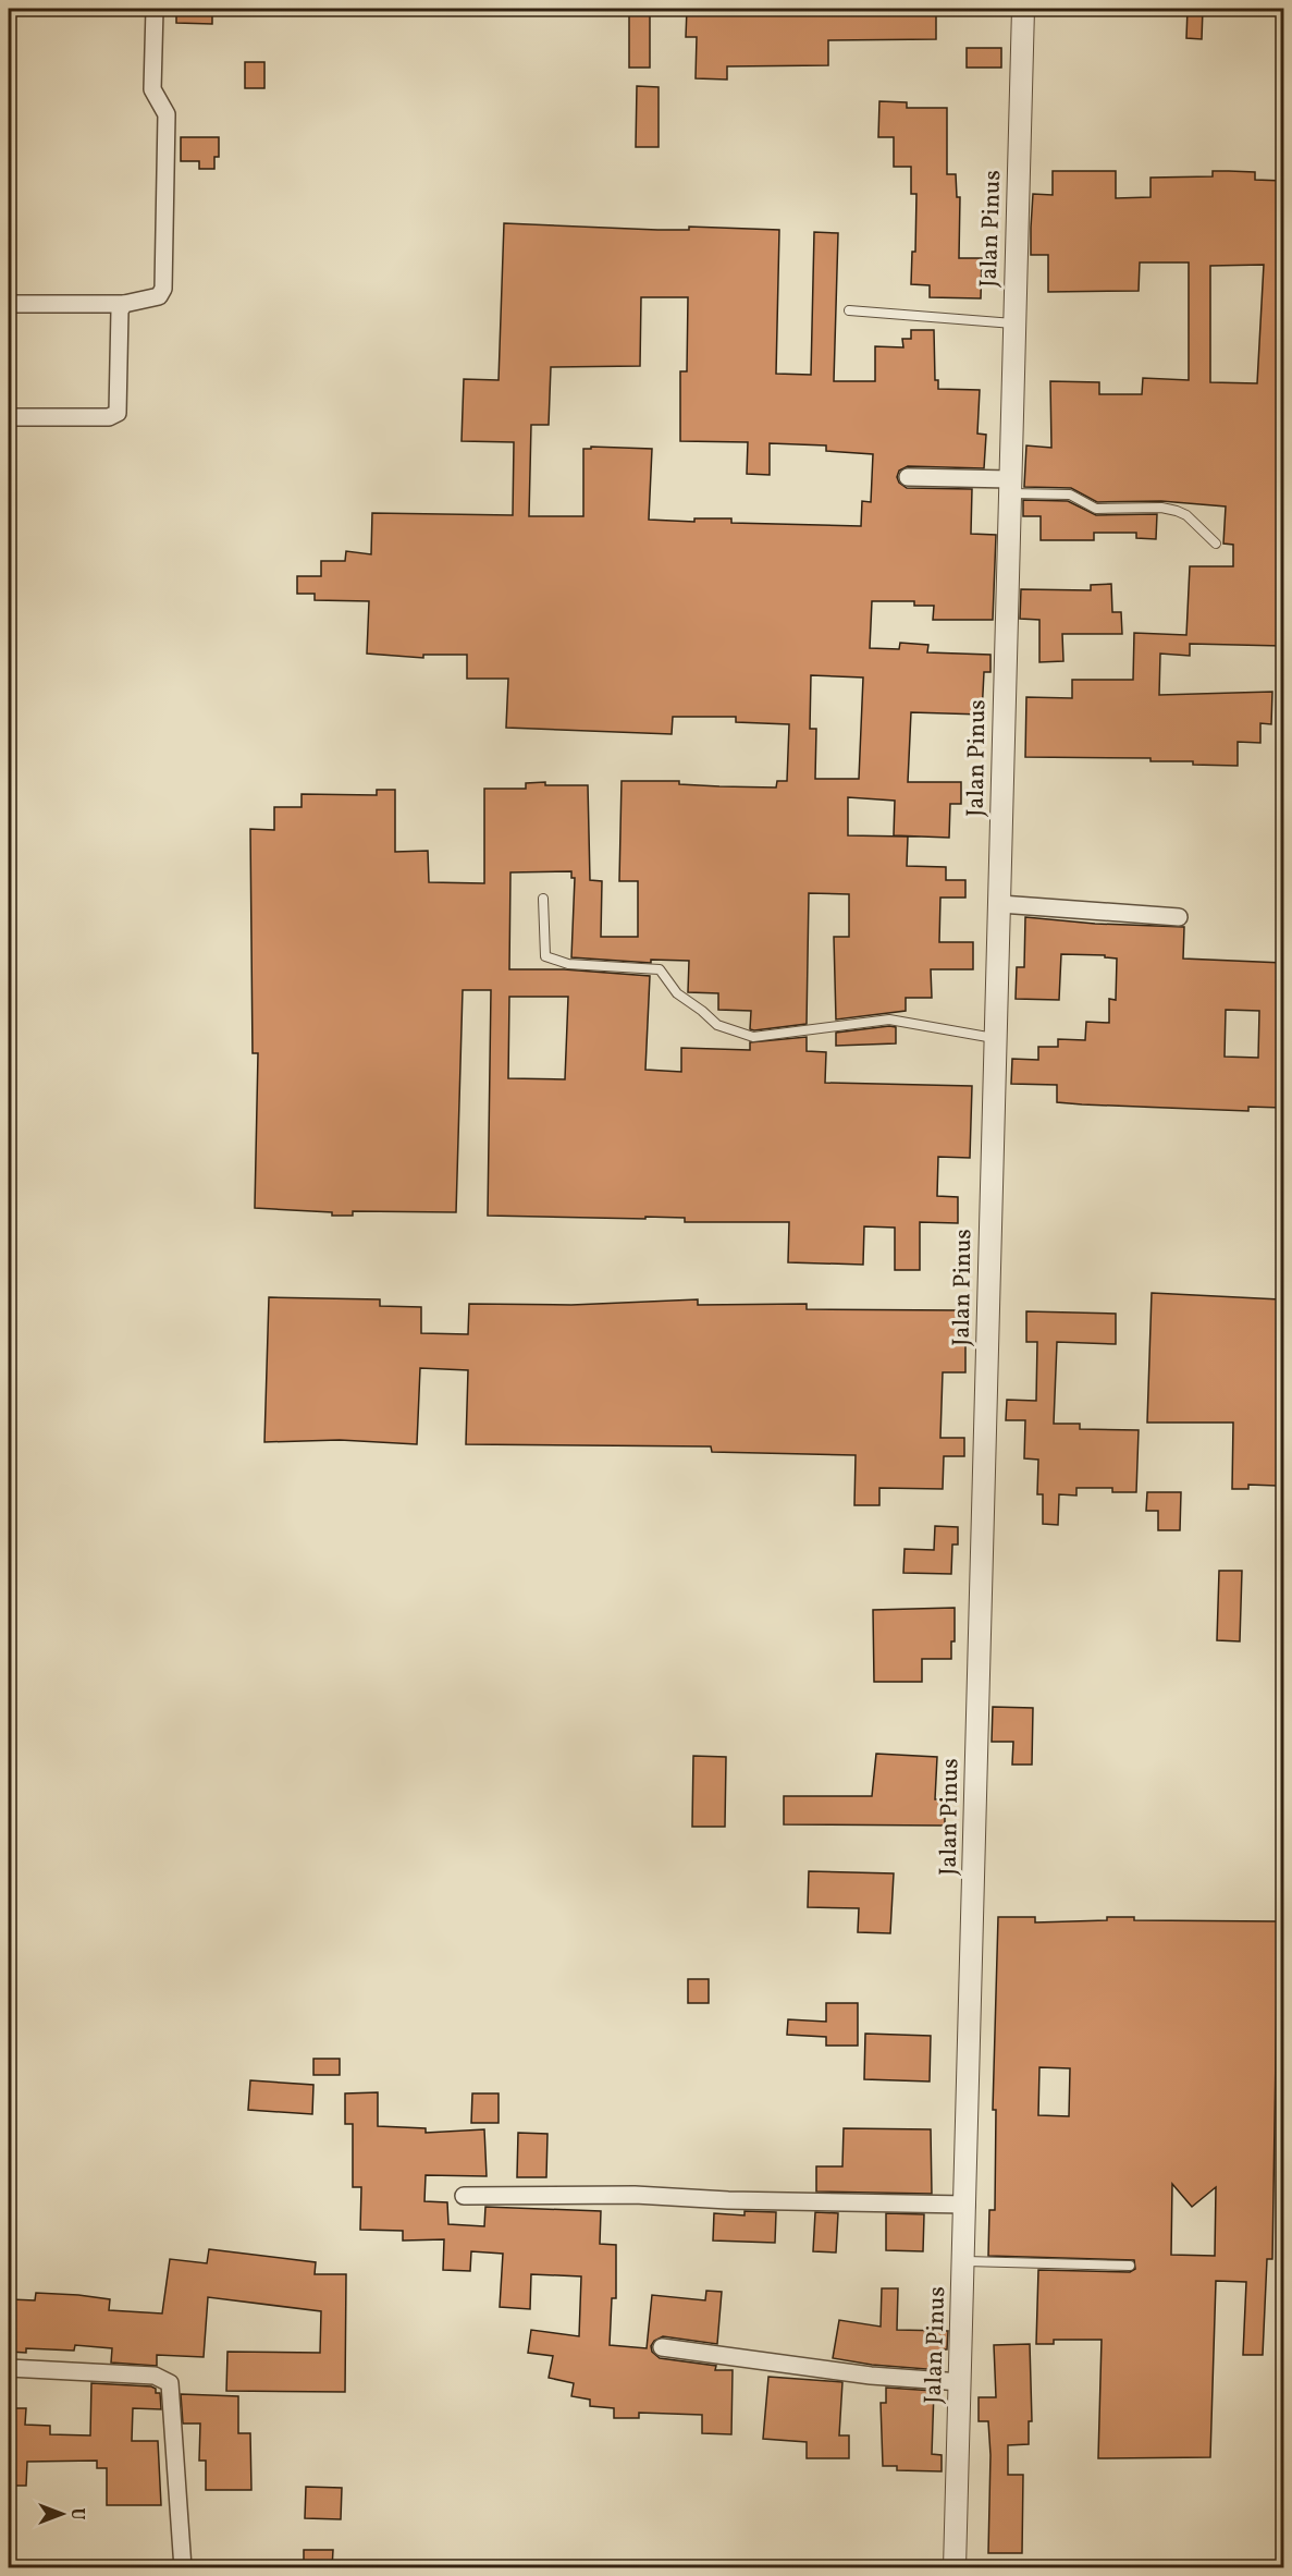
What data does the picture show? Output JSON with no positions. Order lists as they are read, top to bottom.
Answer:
{
  "streets": {
    "street": ["Jalan Pinus"]
  },
  "north": "right"
}
